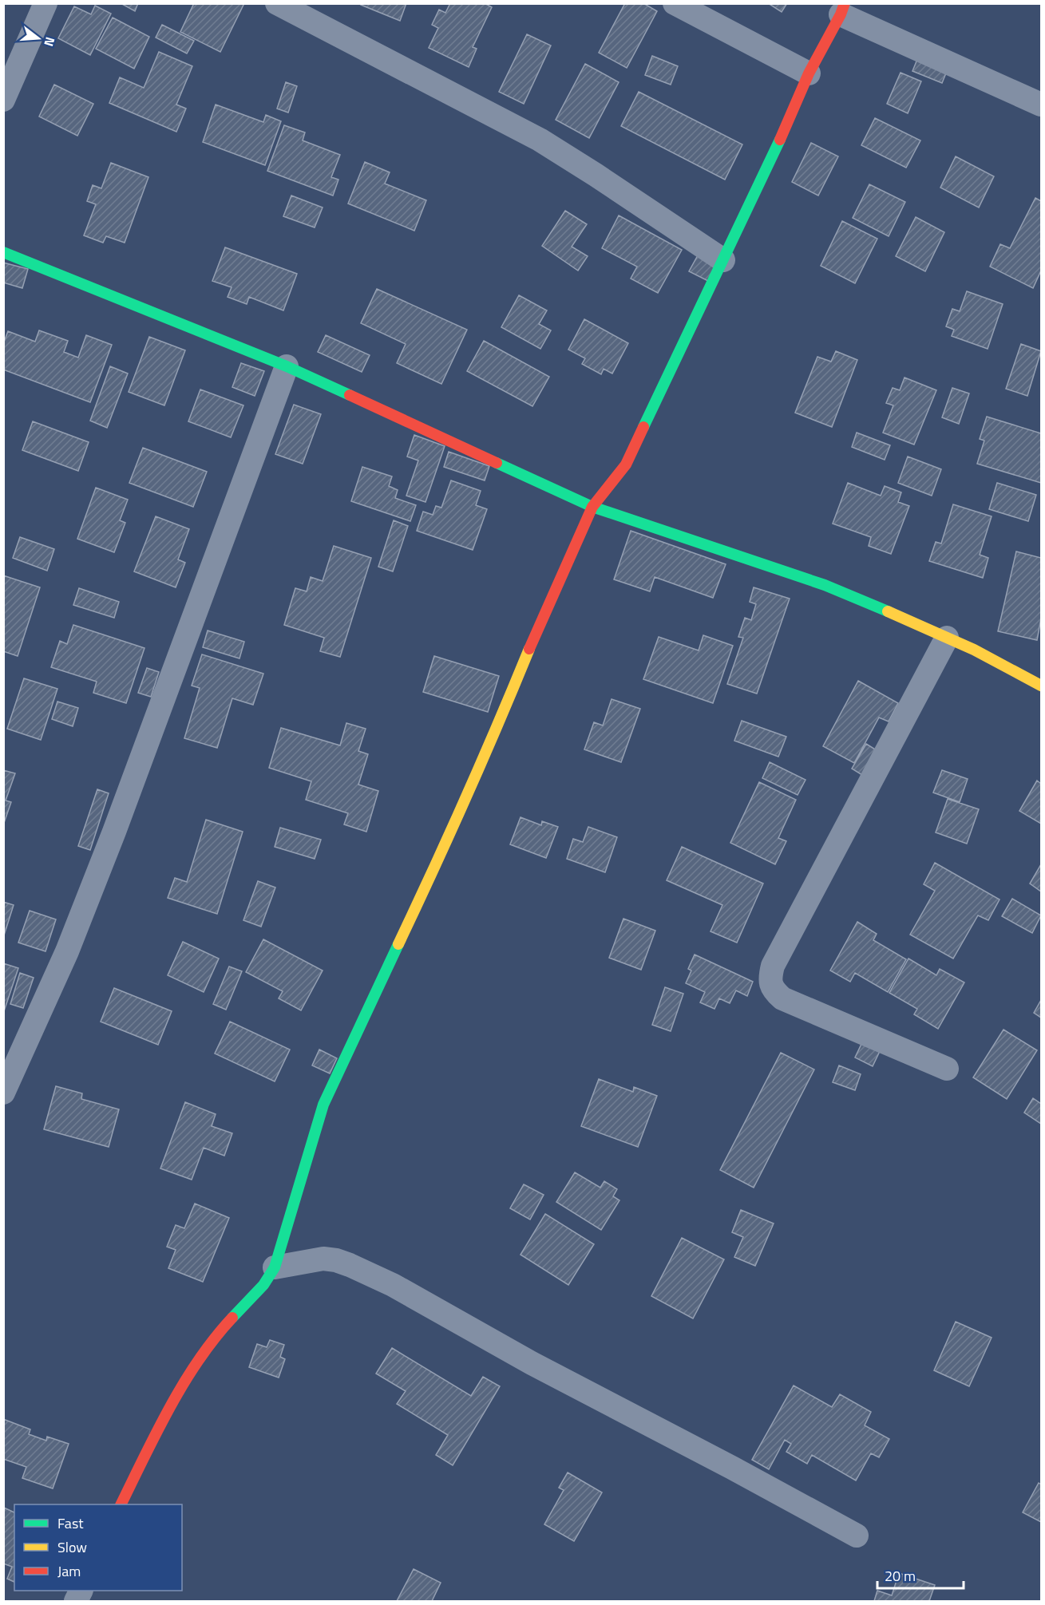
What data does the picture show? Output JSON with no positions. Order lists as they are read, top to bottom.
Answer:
{
  "legend": ["Fast", "Slow", "Jam"],
  "scale_bar": "20 m",
  "north": "right"
}
